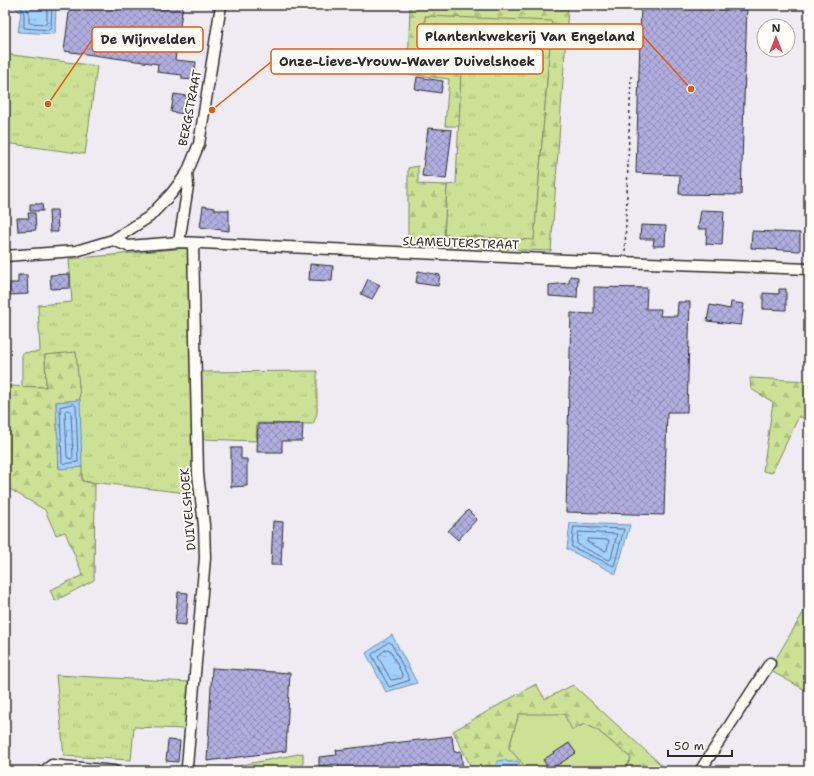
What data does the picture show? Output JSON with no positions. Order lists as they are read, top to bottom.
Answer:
{
  "streets": {
    "street": ["BERGSTRAAT", "SLAMEUTERSTRAAT", "DUIVELSHOEK"]
  },
  "crossings": [
    ["BERGSTRAAT", "SLAMEUTERSTRAAT"],
    ["SLAMEUTERSTRAAT", "DUIVELSHOEK"]
  ],
  "places": ["Plantenkwekerij Van Engeland", "De Wijnvelden", "Onze-Lieve-Vrouw-Waver Duivelshoek"],
  "scale_bar": "50 m",
  "north": "top"
}
